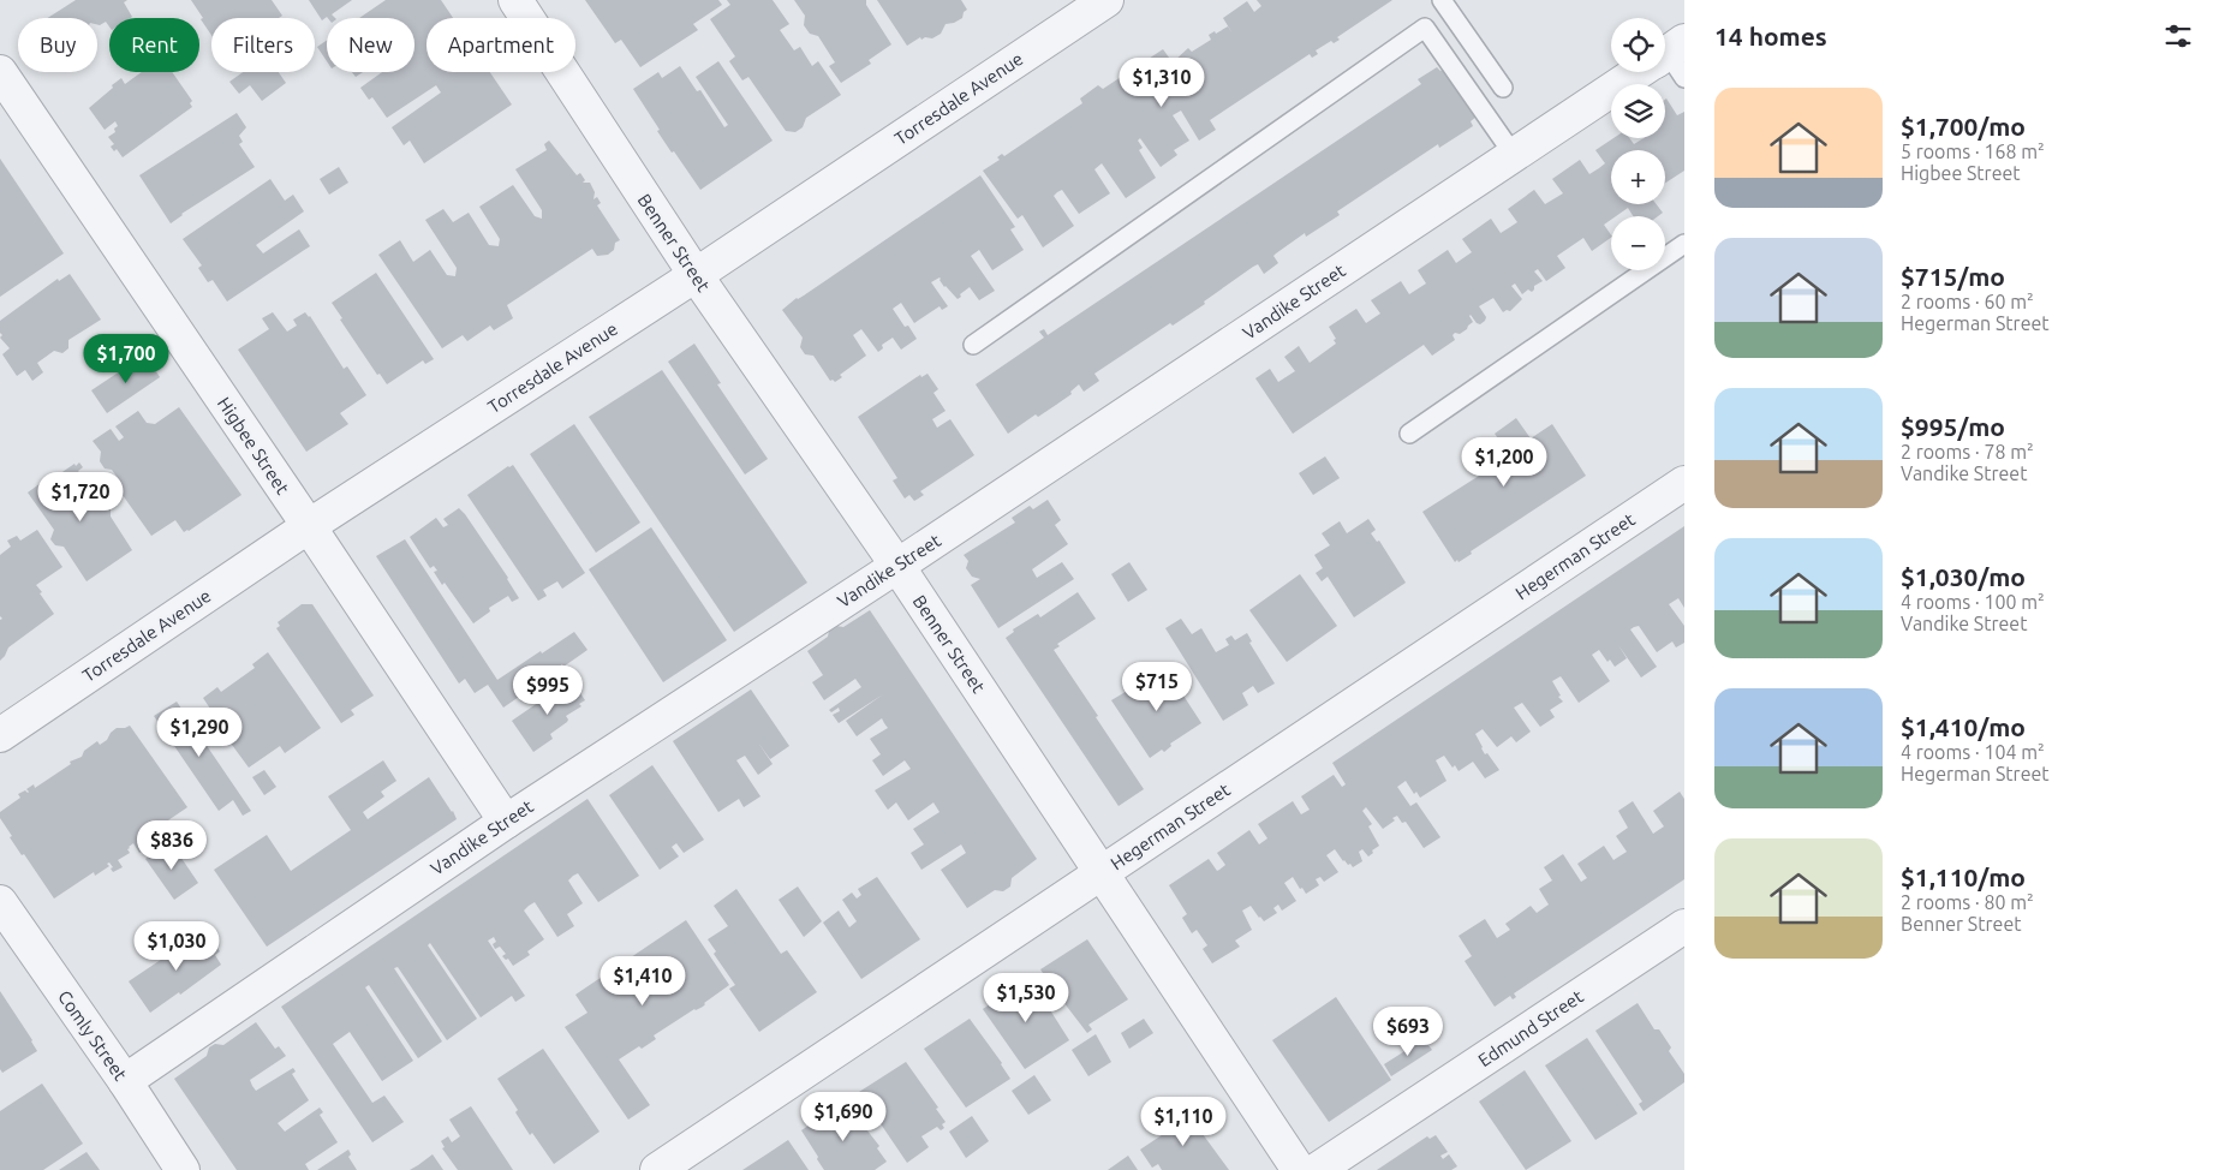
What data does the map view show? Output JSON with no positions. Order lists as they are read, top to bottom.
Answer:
{
  "streets": {
    "street": [
      "Torresdale Avenue",
      "Benner Street",
      "Vandike Street",
      "Higbee Street",
      "Hegerman Street",
      "Edmund Street",
      "Comly Street"
    ]
  },
  "crossings": [
    ["Torresdale Avenue", "Benner Street"],
    ["Torresdale Avenue", "Higbee Street"],
    ["Benner Street", "Vandike Street"],
    ["Benner Street", "Hegerman Street"],
    ["Vandike Street", "Higbee Street"],
    ["Vandike Street", "Comly Street"]
  ],
  "page": {
    "heading": "14 homes",
    "map_buttons": ["+", "−"],
    "chip": [
      "Buy",
      "Rent",
      "Filters",
      "New",
      "Apartment"
    ],
    "price": [
      "$1,310",
      "$1,700",
      "$1,200",
      "$1,720",
      "$715",
      "$995",
      "$1,290",
      "$836",
      "$1,030",
      "$1,410",
      "$1,530",
      "$693",
      "$1,690",
      "$1,110"
    ],
    "list": [
      {
        "name": "$1,700/mo",
        "note": "5 rooms · 168 m² · Higbee Street"
      },
      {
        "name": "$715/mo",
        "note": "2 rooms · 60 m² · Hegerman Street"
      },
      {
        "name": "$995/mo",
        "note": "2 rooms · 78 m² · Vandike Street"
      },
      {
        "name": "$1,030/mo",
        "note": "4 rooms · 100 m² · Vandike Street"
      },
      {
        "name": "$1,410/mo",
        "note": "4 rooms · 104 m² · Hegerman Street"
      },
      {
        "name": "$1,110/mo",
        "note": "2 rooms · 80 m² · Benner Street"
      }
    ]
  }
}
